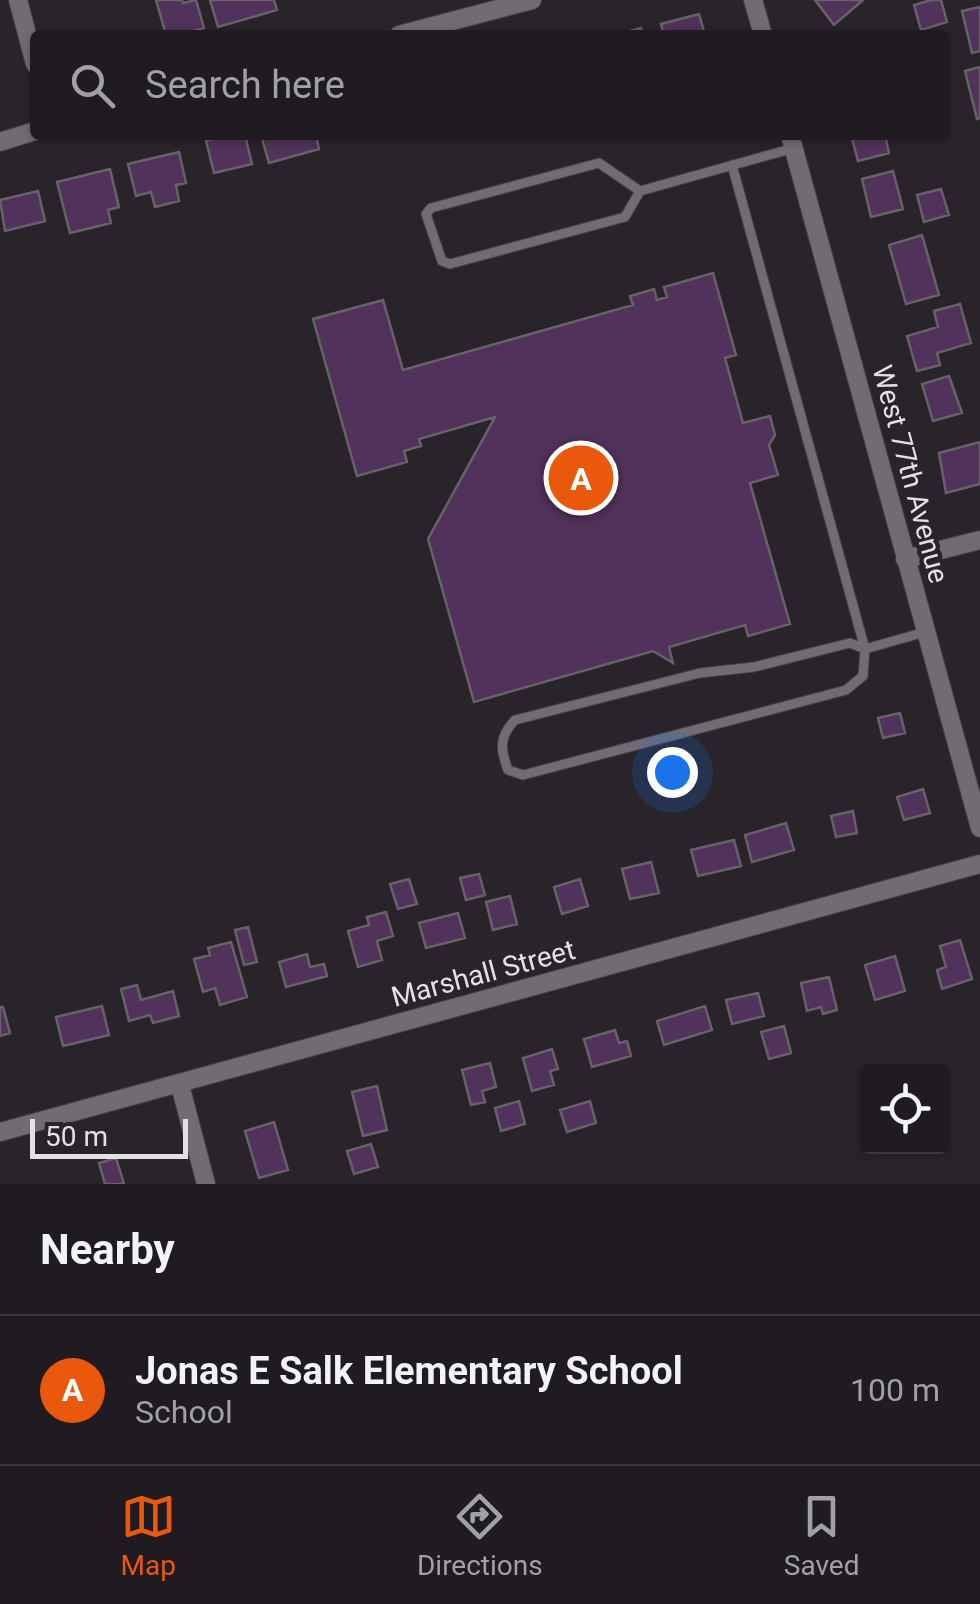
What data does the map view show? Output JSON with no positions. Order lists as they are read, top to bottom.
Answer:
{
  "streets": {
    "street": ["West 77th Avenue", "Marshall Street"]
  },
  "scale_bar": "50 m",
  "page": {
    "search": "Search here",
    "pins": "A",
    "scale": "50 m",
    "heading": "Nearby",
    "list": [
      {
        "mark": "A",
        "name": "Jonas E Salk Elementary School",
        "note": "School",
        "value": "100 m"
      }
    ],
    "nav": ["Map", "Directions", "Saved"]
  }
}
